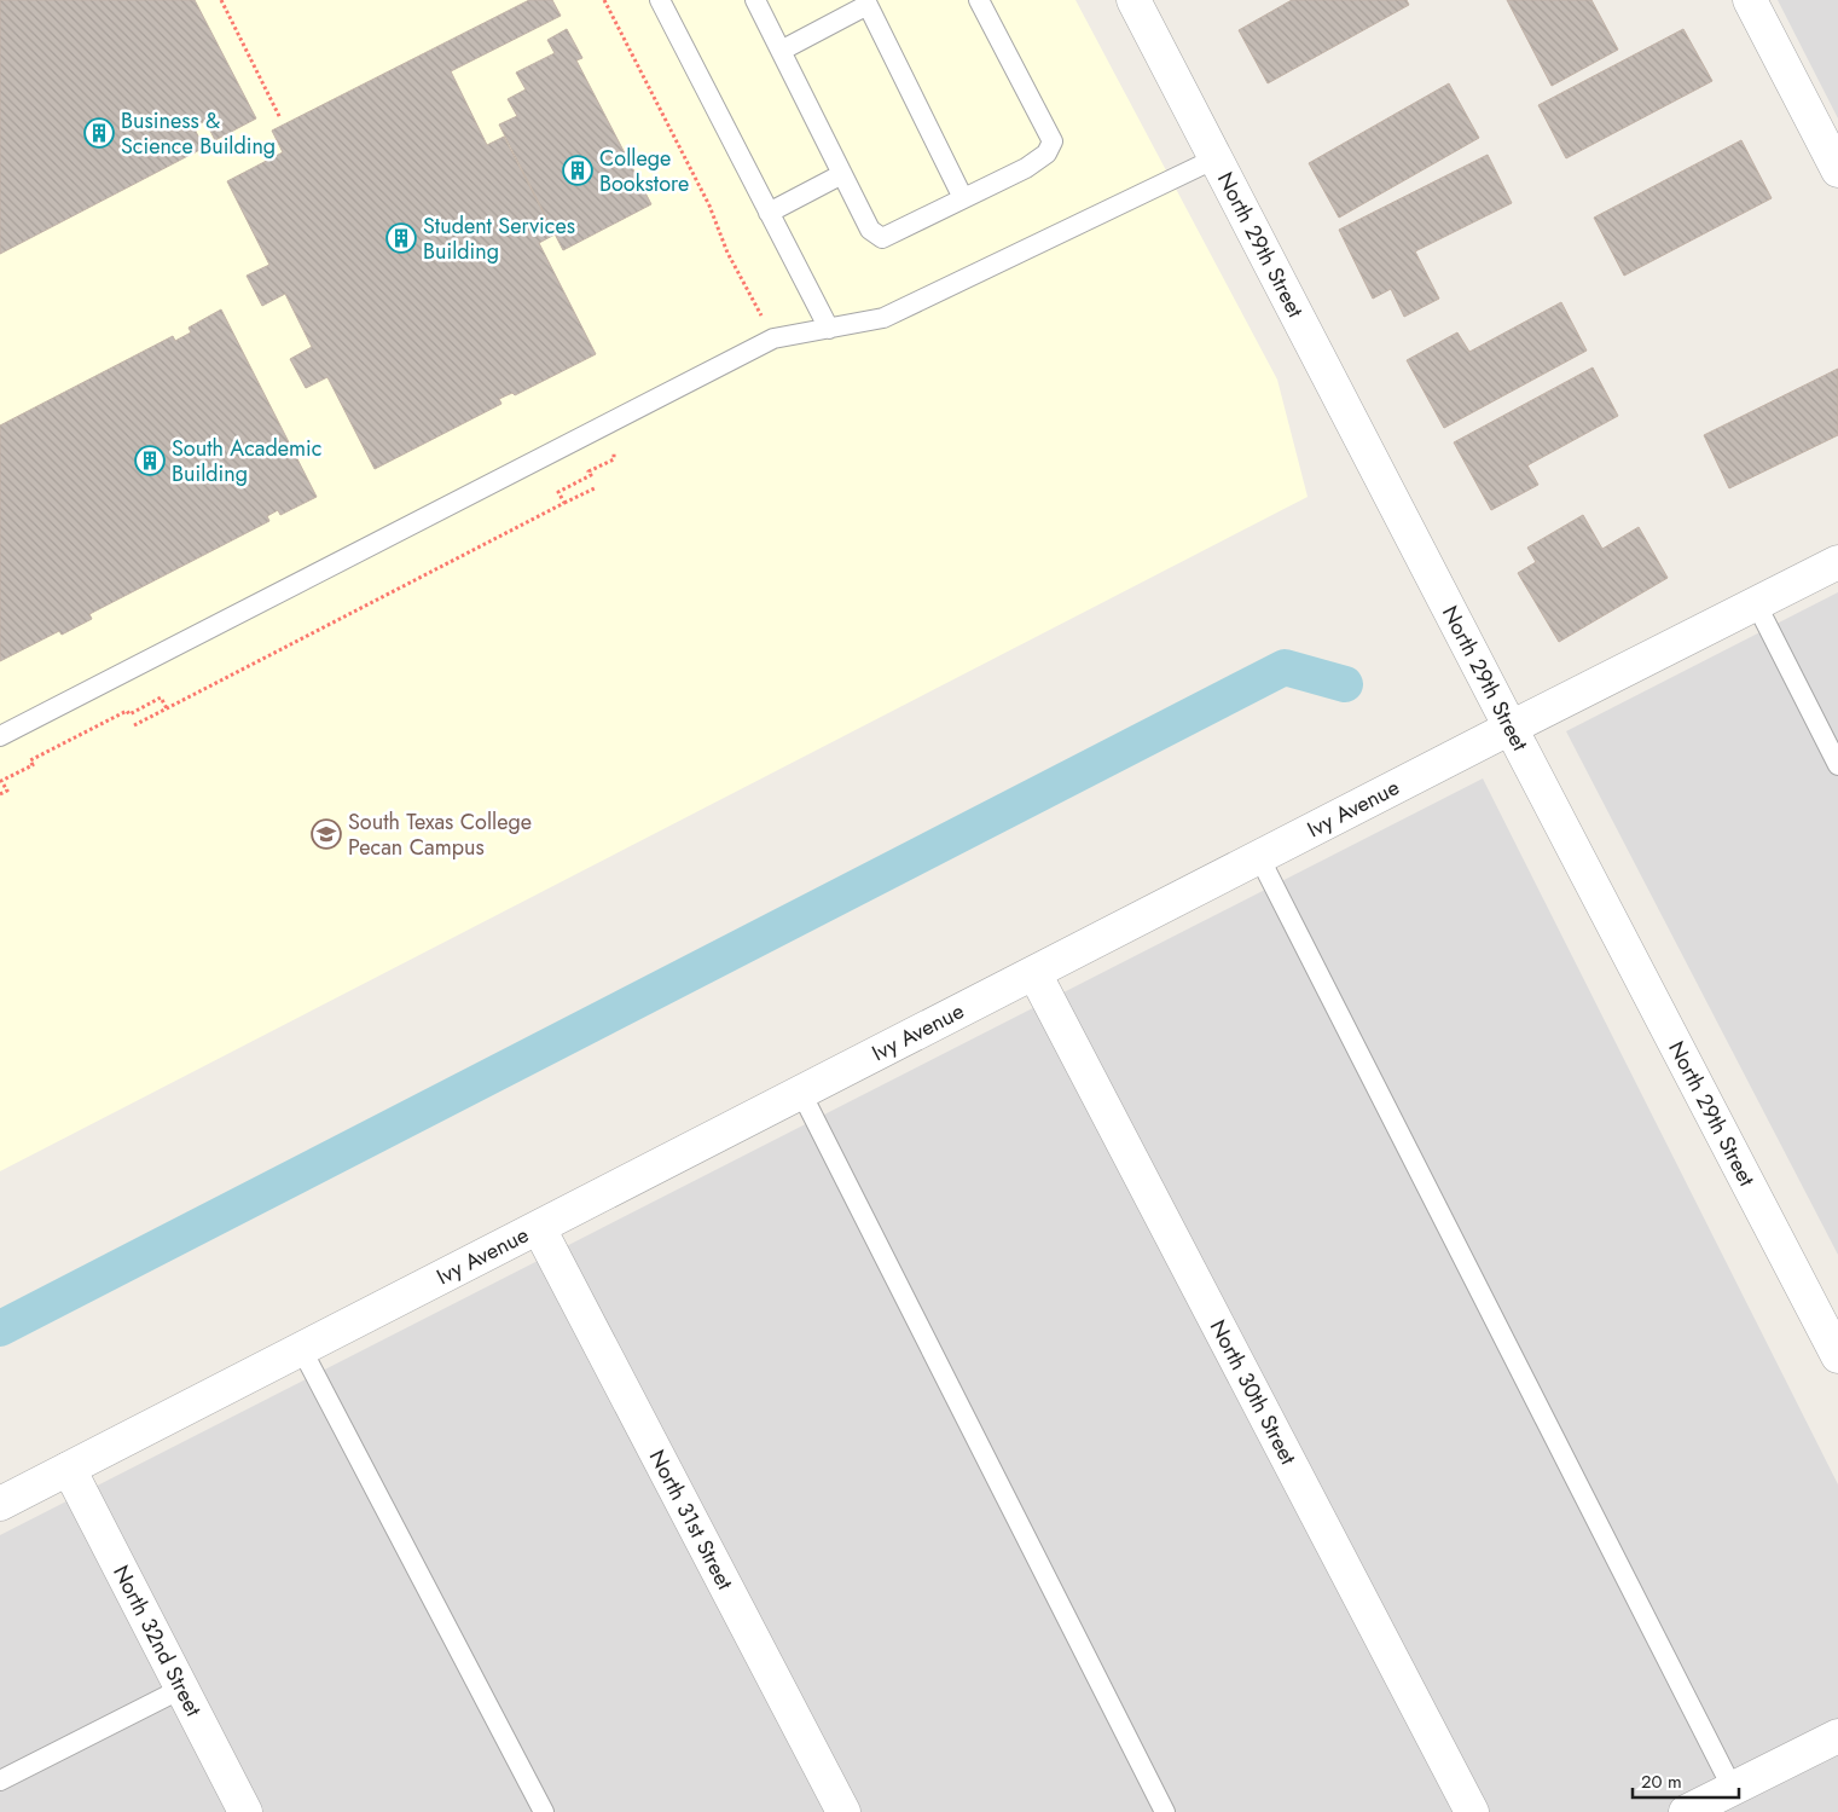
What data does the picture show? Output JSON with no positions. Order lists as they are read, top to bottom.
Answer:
{
  "streets": {
    "street": [
      "North 29th Street",
      "Ivy Avenue",
      "North 30th Street",
      "North 31st Street",
      "North 32nd Street"
    ]
  },
  "crossings": [
    ["North 29th Street", "Ivy Avenue"],
    ["Ivy Avenue", "North 30th Street"],
    ["Ivy Avenue", "North 31st Street"],
    ["Ivy Avenue", "North 32nd Street"]
  ],
  "places": {
    "building": [
      "Business & Science Building",
      "College Bookstore",
      "Student Services Building",
      "South Academic Building"
    ],
    "school or university": ["South Texas College Pecan Campus"]
  },
  "scale_bar": "20 m"
}
